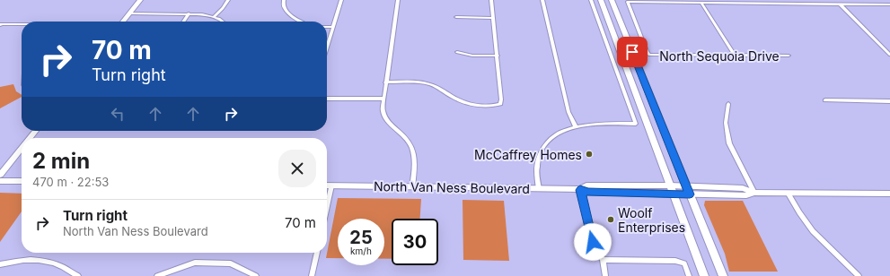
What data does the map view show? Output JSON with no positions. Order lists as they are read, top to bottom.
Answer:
{
  "streets": {
    "street": ["North Sequoia Drive", "North Van Ness Boulevard"]
  },
  "places": ["McCaffrey Homes", "Woolf Enterprises"],
  "page": {
    "turn": ["70 m", "Turn right"],
    "heading": ["2 min", "470 m · 22:53"],
    "list": [
      {
        "name": "Turn right",
        "note": "North Van Ness Boulevard",
        "value": "70 m"
      }
    ],
    "speed": "25 km/h",
    "limit": "30"
  }
}
